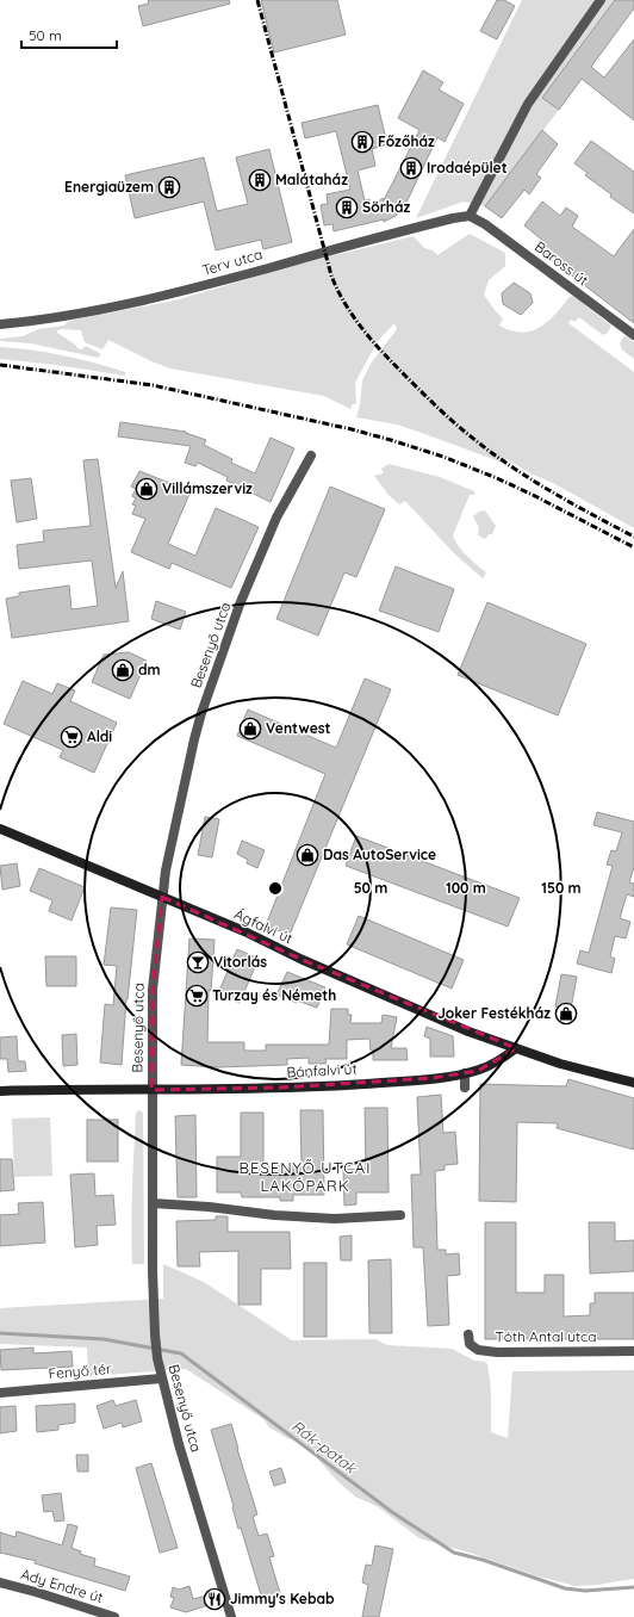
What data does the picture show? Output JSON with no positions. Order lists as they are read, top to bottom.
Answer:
{
  "streets": {
    "main road": ["Ágfalvi út", "Bánfalvi út"],
    "street": [
      "Terv utca",
      "Baross út",
      "Besenyő utca",
      "Tóth Antal utca",
      "Fenyő tér",
      "Ady Endre út"
    ]
  },
  "crossings": [
    ["Terv utca", "Baross út"],
    ["Besenyő utca", "Ágfalvi út"],
    ["Besenyő utca", "Bánfalvi út"],
    ["Besenyő utca", "Fenyő tér"],
    ["Ágfalvi út", "Bánfalvi út"]
  ],
  "districts": ["BESENYŐ UTCAI LAKÓPARK"],
  "water": ["Rák-patak"],
  "places": {
    "building": [
      "Főzőház",
      "Irodaépület",
      "Malátaház",
      "Energiaüzem",
      "Sörház"
    ],
    "shop": [
      "Villámszerviz",
      "dm",
      "Ventwest",
      "Das AutoService",
      "Joker Festékház"
    ],
    "supermarket": ["Aldi", "Turzay és Németh"],
    "bar": ["Vitorlás"],
    "restaurant": ["Jimmy's Kebab"]
  },
  "scale_bar": "50 m",
  "rings": ["50 m", "100 m", "150 m"]
}
